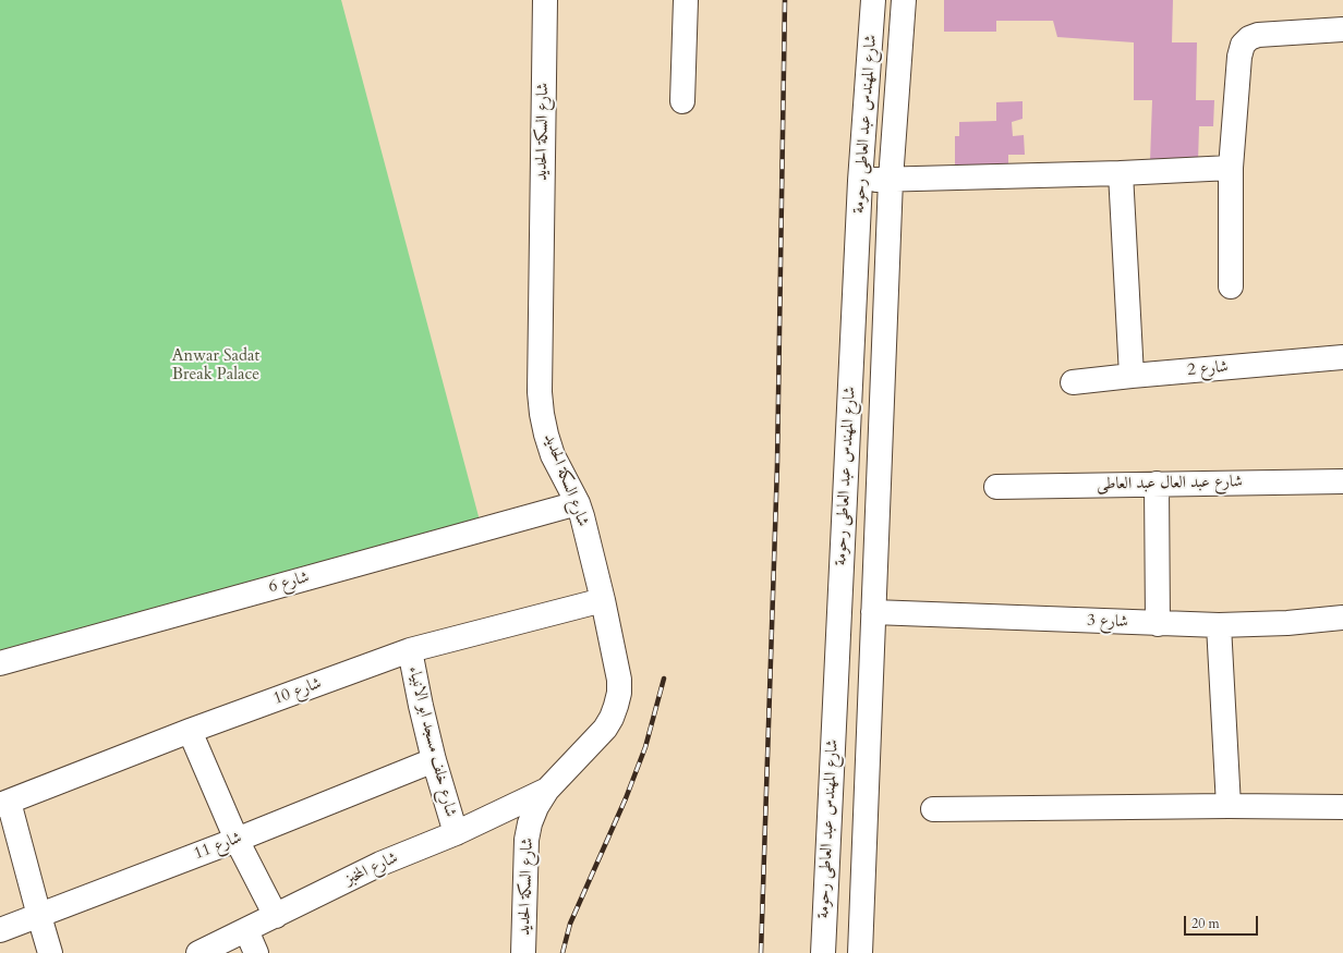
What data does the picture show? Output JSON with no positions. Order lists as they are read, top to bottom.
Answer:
{
  "streets": {
    "street": [
      "شارع المهندس عبد العاطى رحومة",
      "شارع السكة الحديد",
      "شارع 2",
      "شارع عبد العال عبد العاطى",
      "شارع 6",
      "شارع 3",
      "شارع 10",
      "شارع خلف مسجد ابو الانبياء",
      "شارع 11",
      "شارع المخبز"
    ]
  },
  "crossings": [
    ["شارع المهندس عبد العاطى رحومة", "شارع 3"],
    ["شارع السكة الحديد", "شارع 6"],
    ["شارع السكة الحديد", "شارع 10"],
    ["شارع السكة الحديد", "شارع المخبز"],
    ["شارع 10", "شارع خلف مسجد ابو الانبياء"],
    ["شارع خلف مسجد ابو الانبياء", "شارع 11"],
    ["شارع خلف مسجد ابو الانبياء", "شارع المخبز"]
  ],
  "parks": ["Anwar Sadat Break Palace"],
  "scale_bar": "20 m"
}
